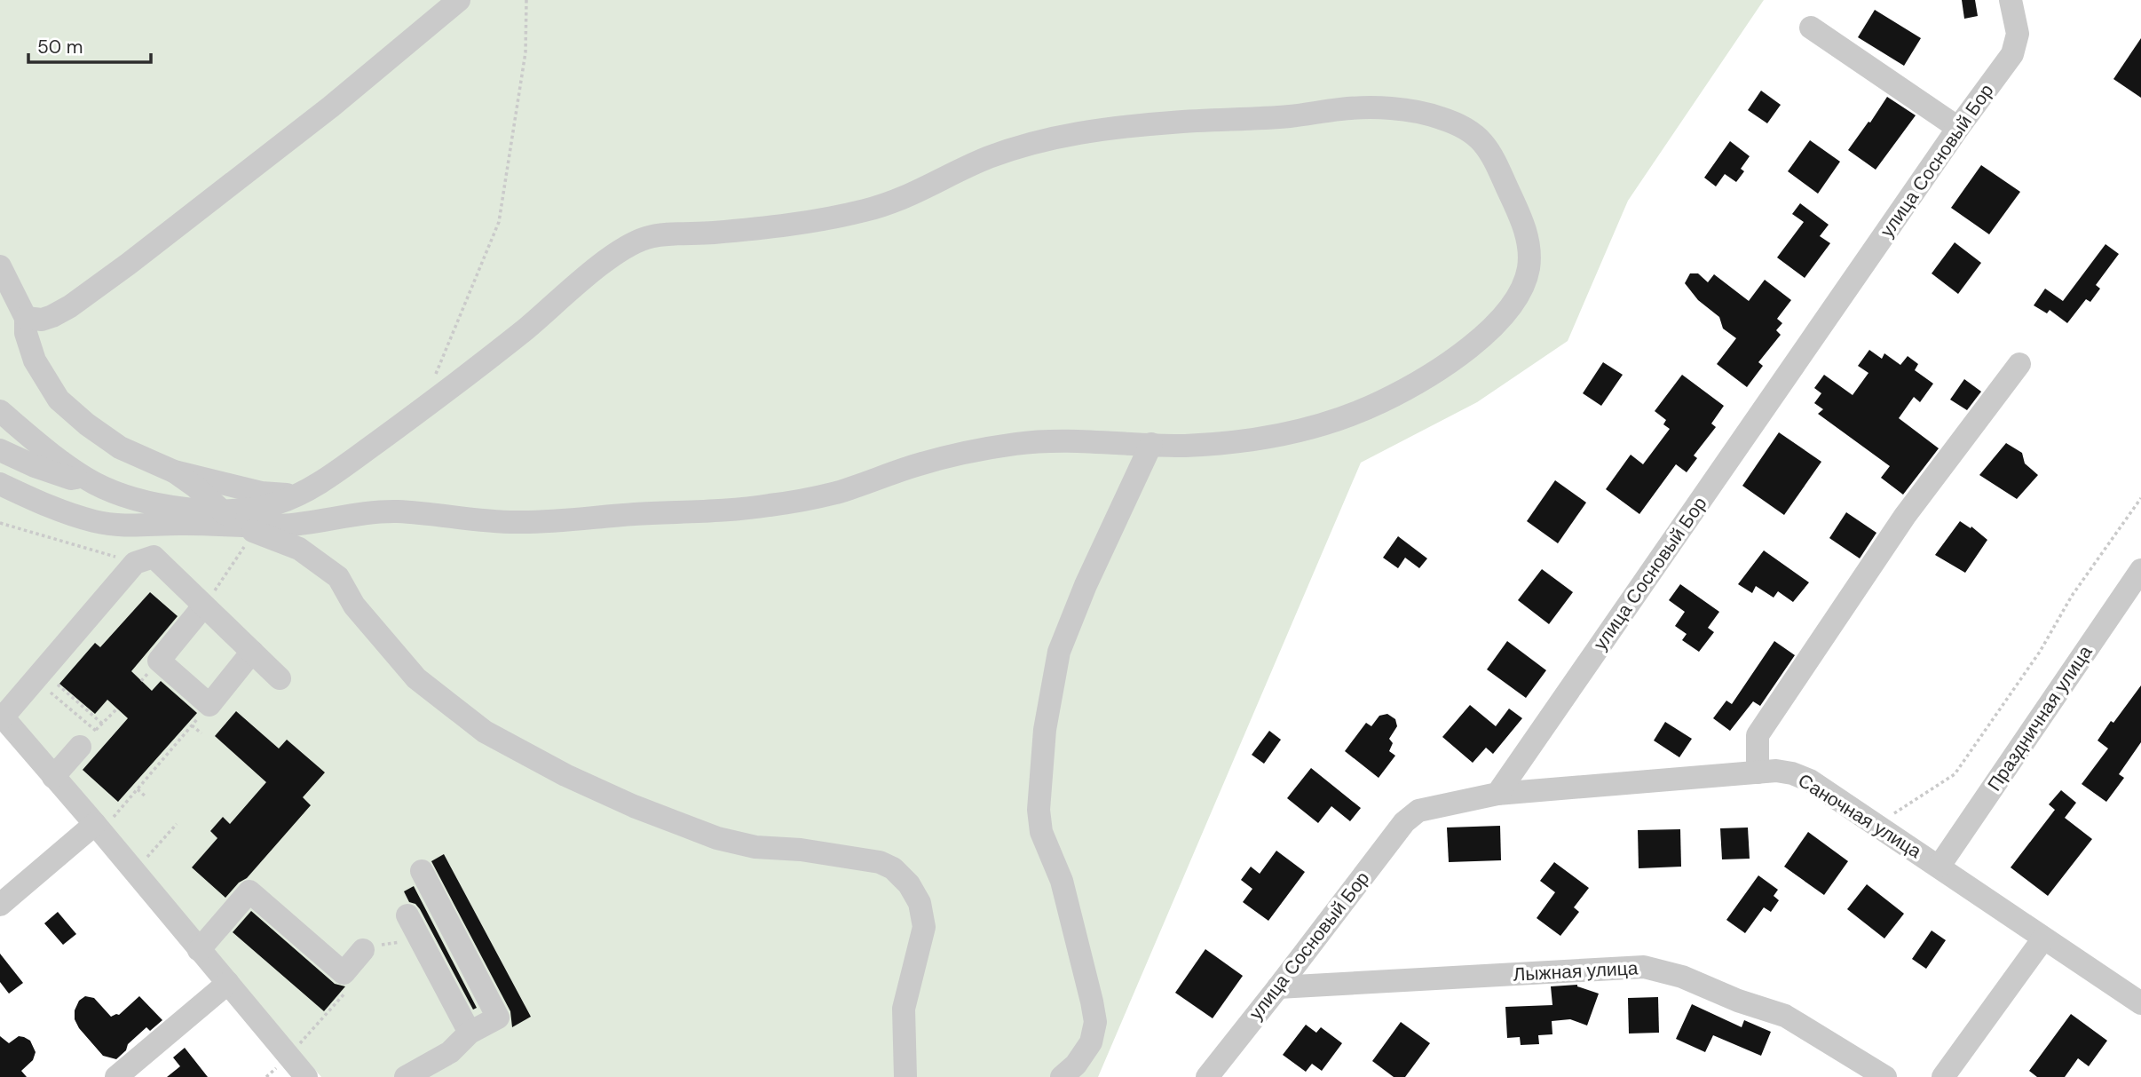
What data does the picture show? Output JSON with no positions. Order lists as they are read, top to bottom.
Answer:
{
  "streets": {
    "street": [
      "улица Сосновый Бор",
      "Праздничная улица",
      "Саночная улица",
      "Лыжная улица"
    ]
  },
  "crossings": [
    ["улица Сосновый Бор", "Саночная улица"],
    ["улица Сосновый Бор", "Лыжная улица"],
    ["Праздничная улица", "Саночная улица"]
  ],
  "scale_bar": "50 m"
}
